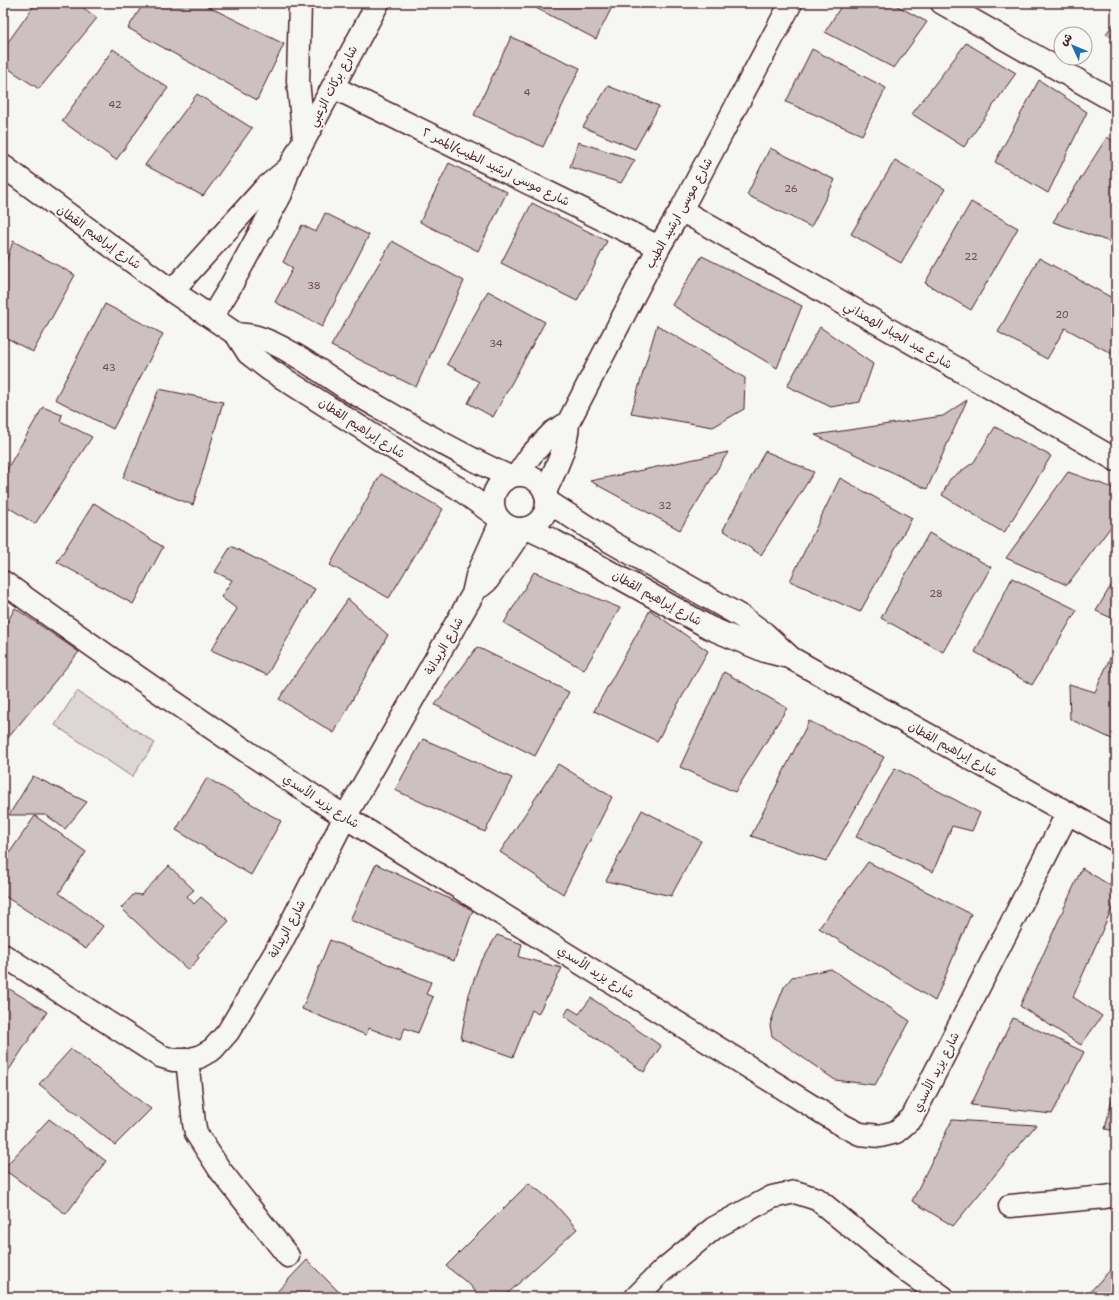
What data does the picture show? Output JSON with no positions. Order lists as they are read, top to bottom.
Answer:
{
  "streets": {
    "street": [
      "شارع بركات الزعبي",
      "شارع موسى ارشيد الطيب/الممر ٢",
      "شارع موسى ارشيد الطيب",
      "شارع إبراهيم القطان",
      "شارع عبد الجبار الهمذاني",
      "شارع الريدانة",
      "شارع يزيد الأسدي"
    ]
  },
  "crossings": [
    ["شارع بركات الزعبي", "شارع موسى ارشيد الطيب/الممر ٢"],
    ["شارع بركات الزعبي", "شارع إبراهيم القطان"],
    ["شارع موسى ارشيد الطيب/الممر ٢", "شارع موسى ارشيد الطيب"],
    ["شارع موسى ارشيد الطيب", "شارع إبراهيم القطان"],
    ["شارع موسى ارشيد الطيب", "شارع عبد الجبار الهمذاني"],
    ["شارع موسى ارشيد الطيب", "شارع الريدانة"],
    ["شارع إبراهيم القطان", "شارع الريدانة"],
    ["شارع إبراهيم القطان", "شارع يزيد الأسدي"],
    ["شارع الريدانة", "شارع يزيد الأسدي"]
  ],
  "house_numbers": [
    "4",
    "42",
    "26",
    "22",
    "38",
    "20",
    "34",
    "43",
    "32",
    "28"
  ],
  "north": "top left"
}
